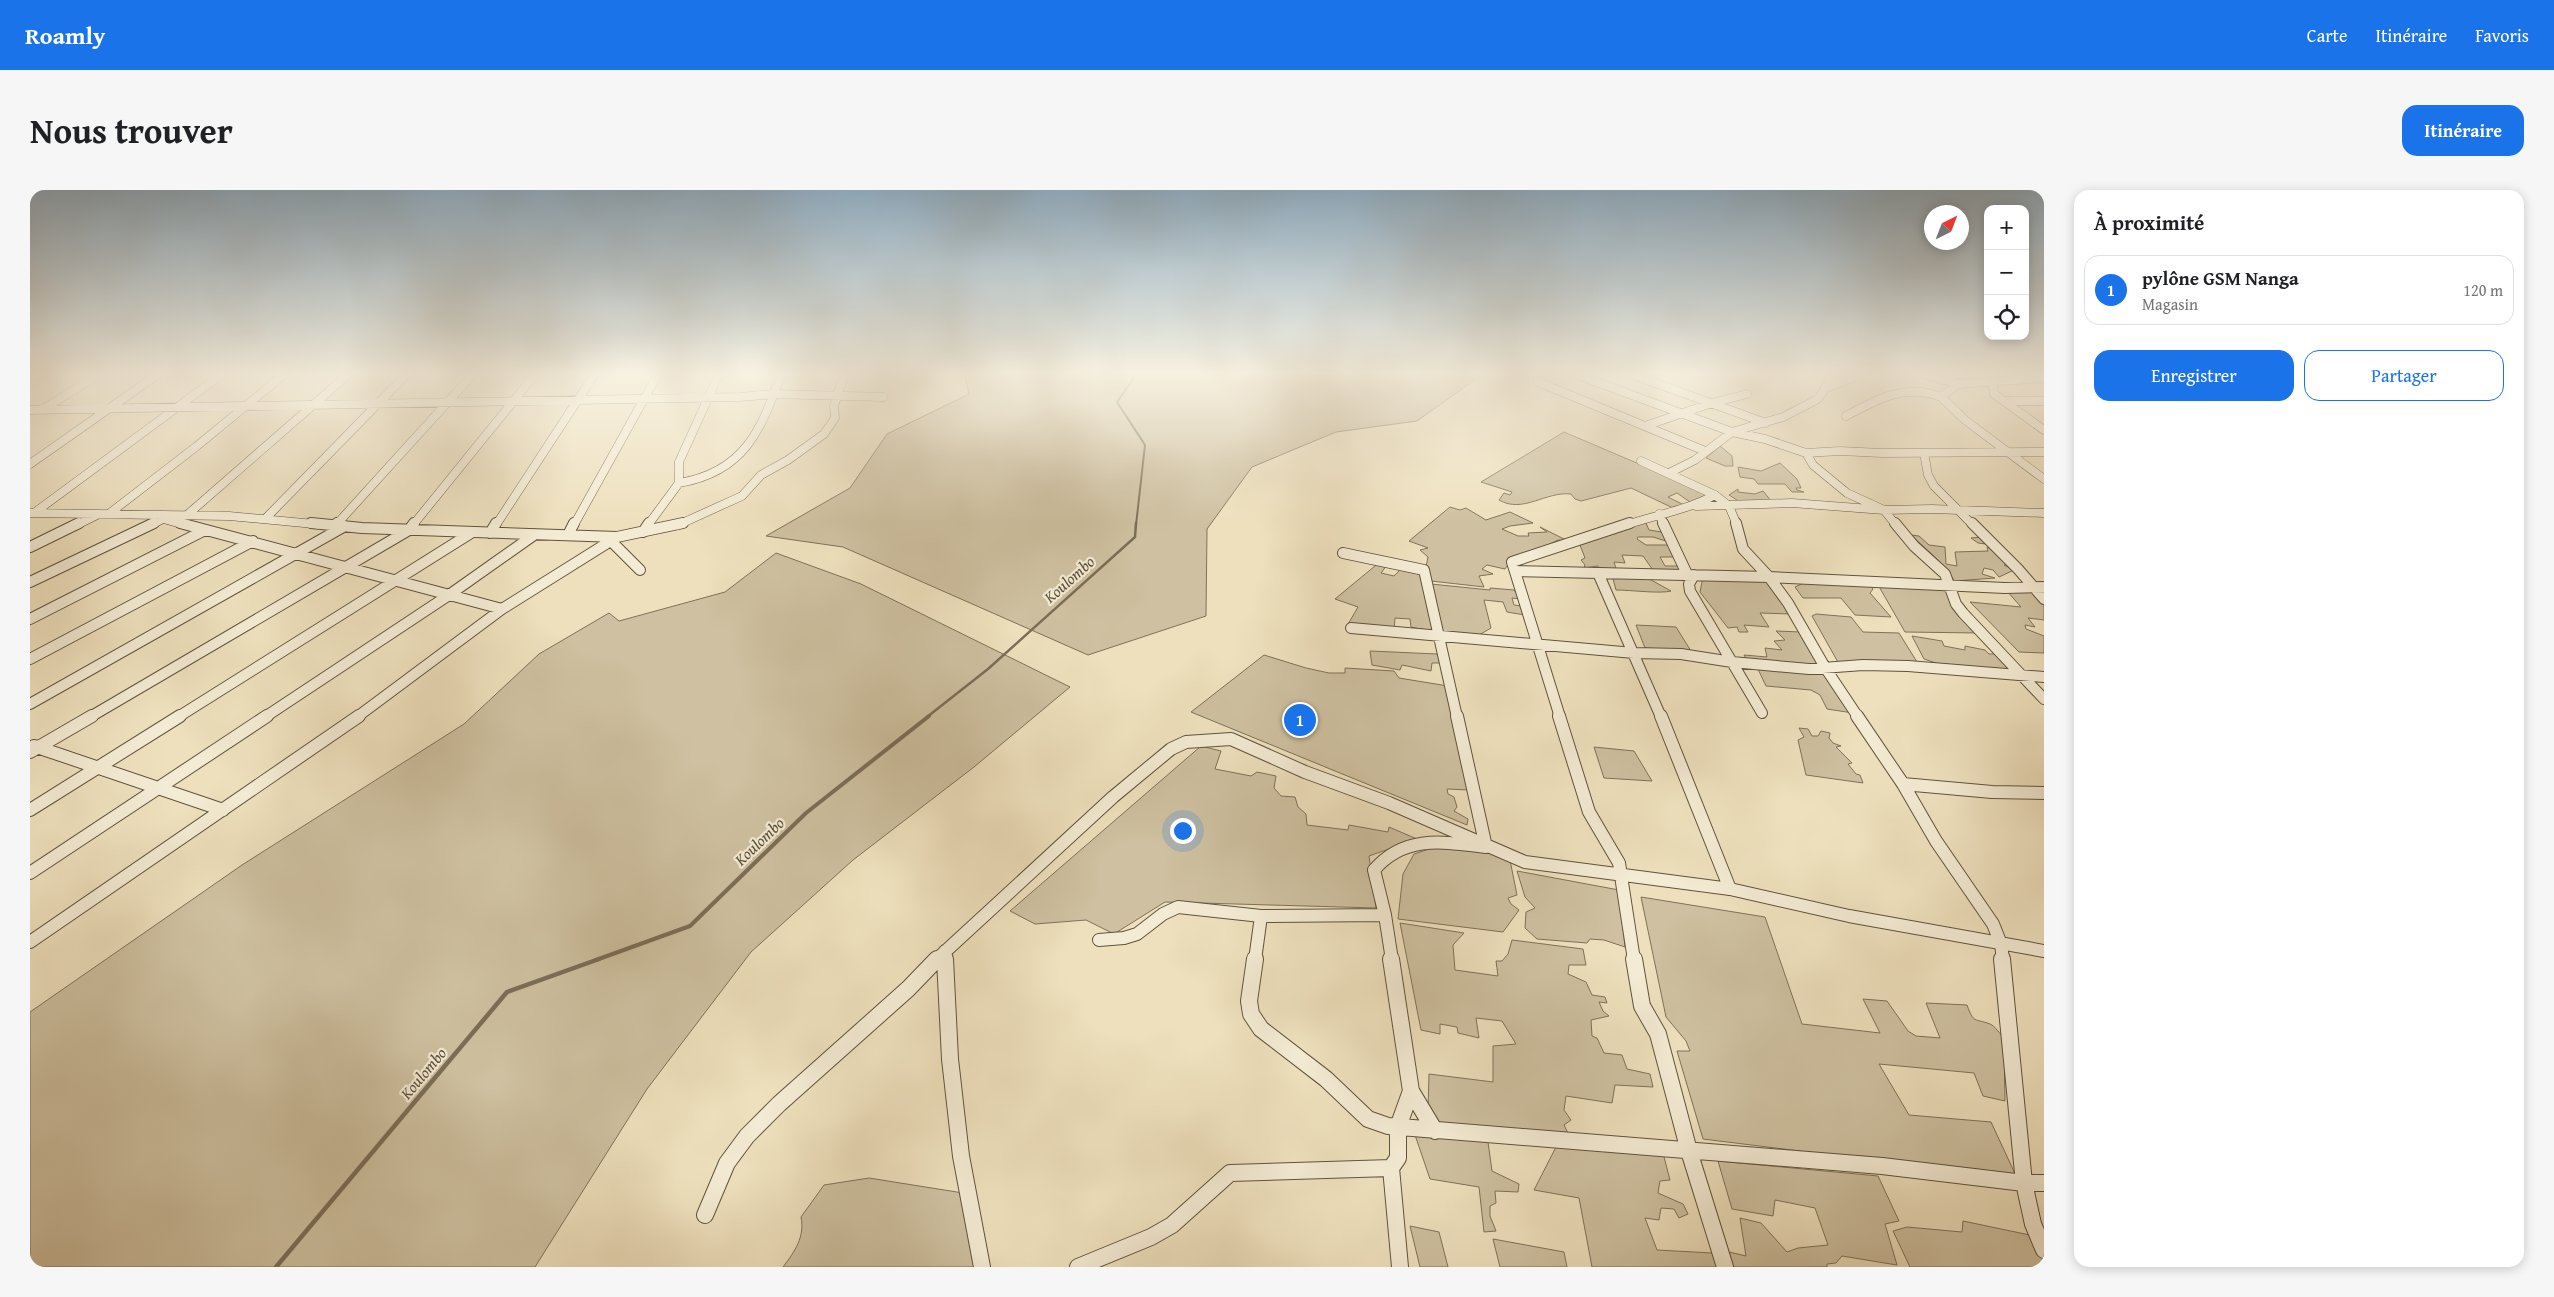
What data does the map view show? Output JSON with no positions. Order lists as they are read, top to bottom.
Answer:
{
  "water": ["Koulombo"],
  "north": "top right",
  "page": {
    "header": "Roamly",
    "nav": ["Carte", "Itinéraire", "Favoris"],
    "title": "Nous trouver",
    "buttons": [
      "Itinéraire",
      ["Enregistrer", "Partager"]
    ],
    "heading": "À proximité",
    "map_buttons": ["+", "−"],
    "list": [
      {
        "mark": "1",
        "name": "pylône GSM Nanga",
        "note": "Magasin",
        "value": "120 m"
      }
    ],
    "pins": "1"
  }
}
